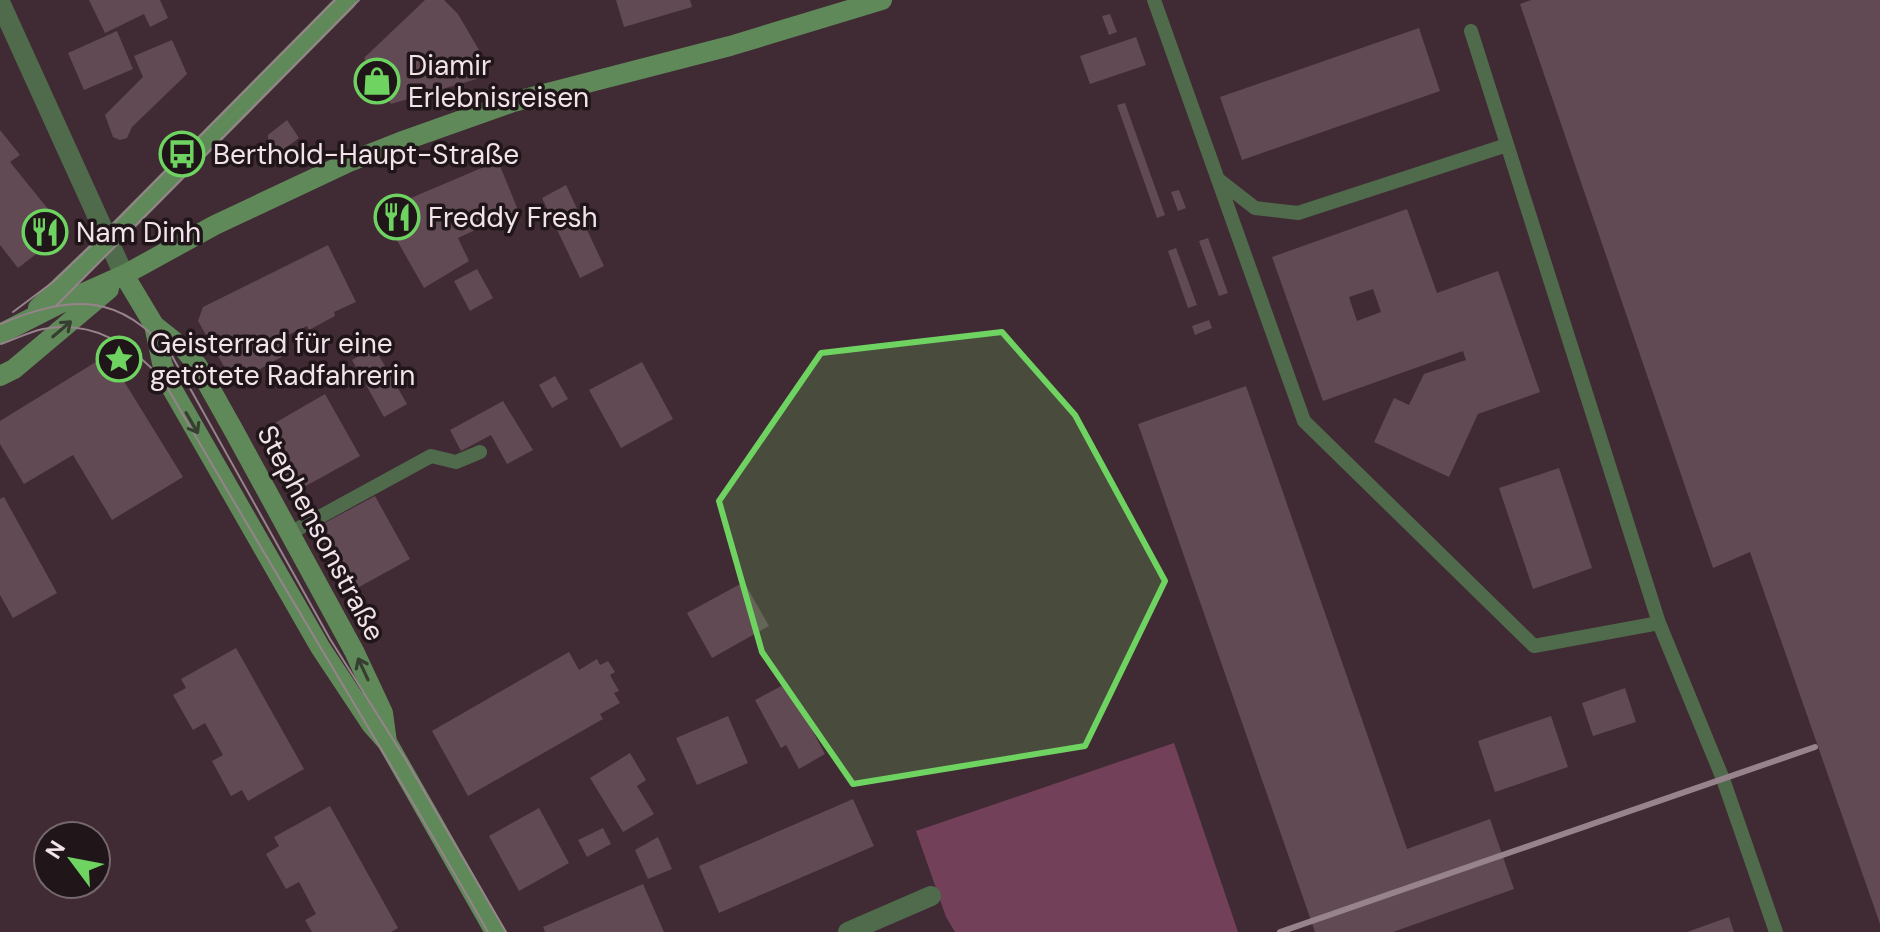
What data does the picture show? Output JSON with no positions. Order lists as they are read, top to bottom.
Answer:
{
  "streets": {
    "street": ["Stephensonstraße"]
  },
  "places": {
    "shop": ["Diamir Erlebnisreisen"],
    "bus stop": ["Berthold-Haupt-Straße"],
    "restaurant": ["Freddy Fresh", "Nam Dinh"],
    "place": ["Geisterrad für eine getötete Radfahrerin"]
  },
  "north": "top left"
}
